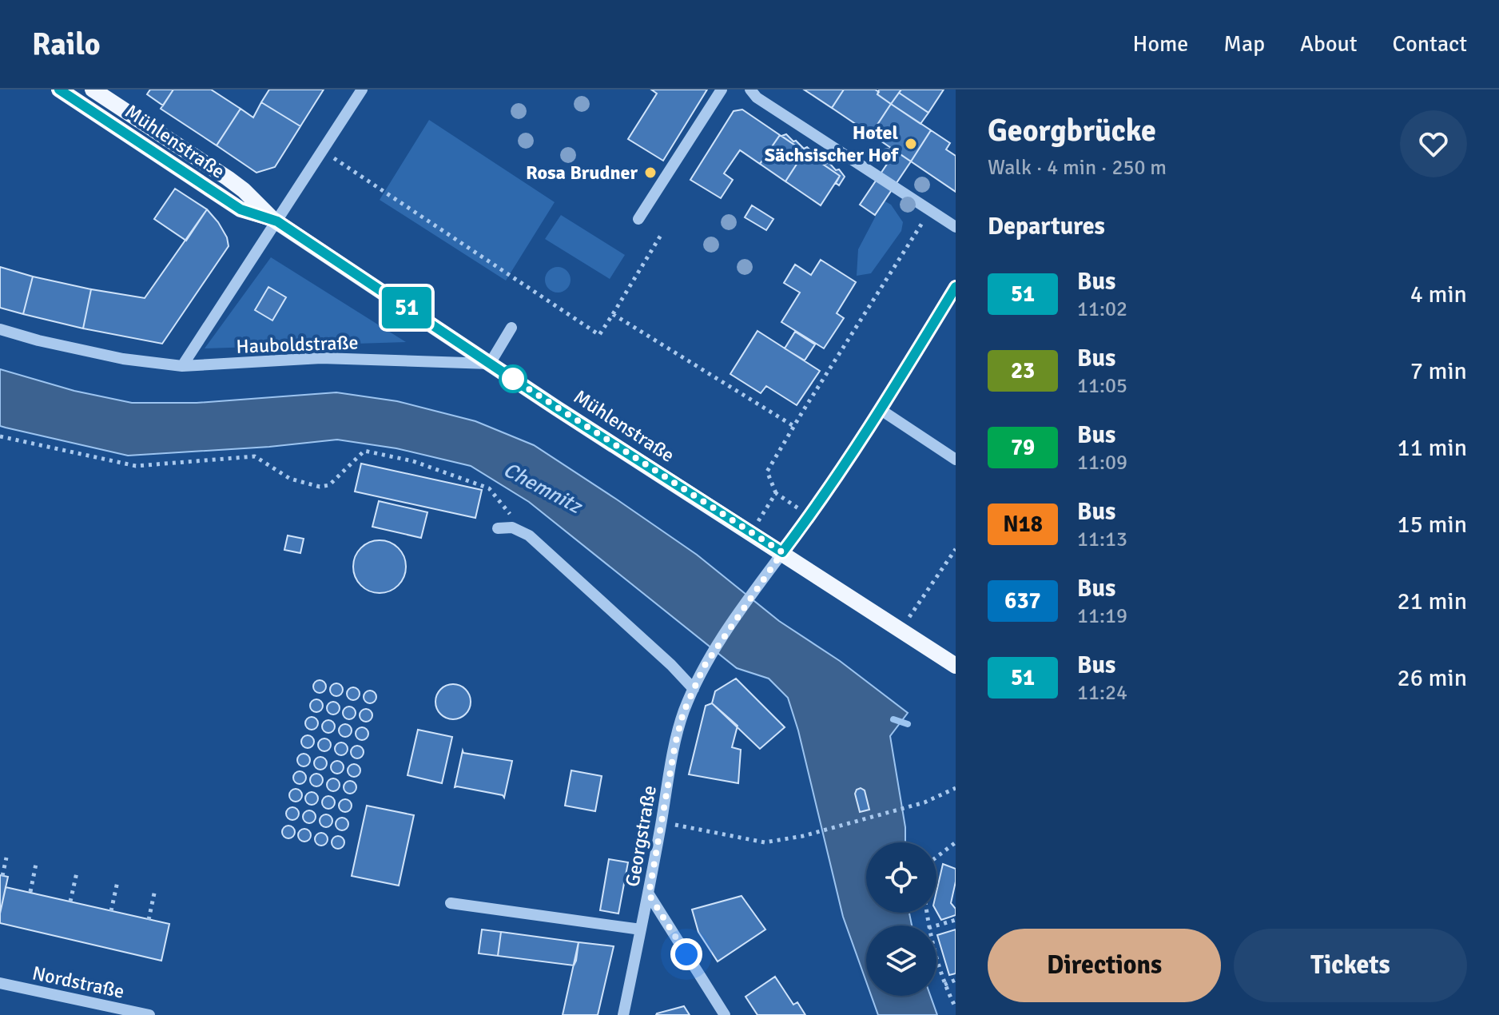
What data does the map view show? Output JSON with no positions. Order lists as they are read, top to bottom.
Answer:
{
  "streets": {
    "main road": ["Mühlenstraße"],
    "street": ["Hauboldstraße", "Georgstraße", "Nordstraße"]
  },
  "crossings": [
    ["Mühlenstraße", "Hauboldstraße"],
    ["Mühlenstraße", "Georgstraße"]
  ],
  "water": ["Chemnitz"],
  "places": ["Hotel Sächsischer Hof", "Rosa Brudner"],
  "lines": ["bus line 51"],
  "page": {
    "header": "Railo",
    "nav": [
      "Home",
      "Map",
      "About",
      "Contact"
    ],
    "on_map": "51",
    "heading": [
      ["Georgbrücke", "Walk · 4 min · 250 m"],
      "Departures"
    ],
    "list": [
      {
        "mark": "51",
        "name": "Bus",
        "note": "11:02",
        "value": "4 min"
      },
      {
        "mark": "23",
        "name": "Bus",
        "note": "11:05",
        "value": "7 min"
      },
      {
        "mark": "79",
        "name": "Bus",
        "note": "11:09",
        "value": "11 min"
      },
      {
        "mark": "N18",
        "name": "Bus",
        "note": "11:13",
        "value": "15 min"
      },
      {
        "mark": "637",
        "name": "Bus",
        "note": "11:19",
        "value": "21 min"
      },
      {
        "mark": "51",
        "name": "Bus",
        "note": "11:24",
        "value": "26 min"
      }
    ],
    "buttons": ["Directions", "Tickets"]
  }
}
